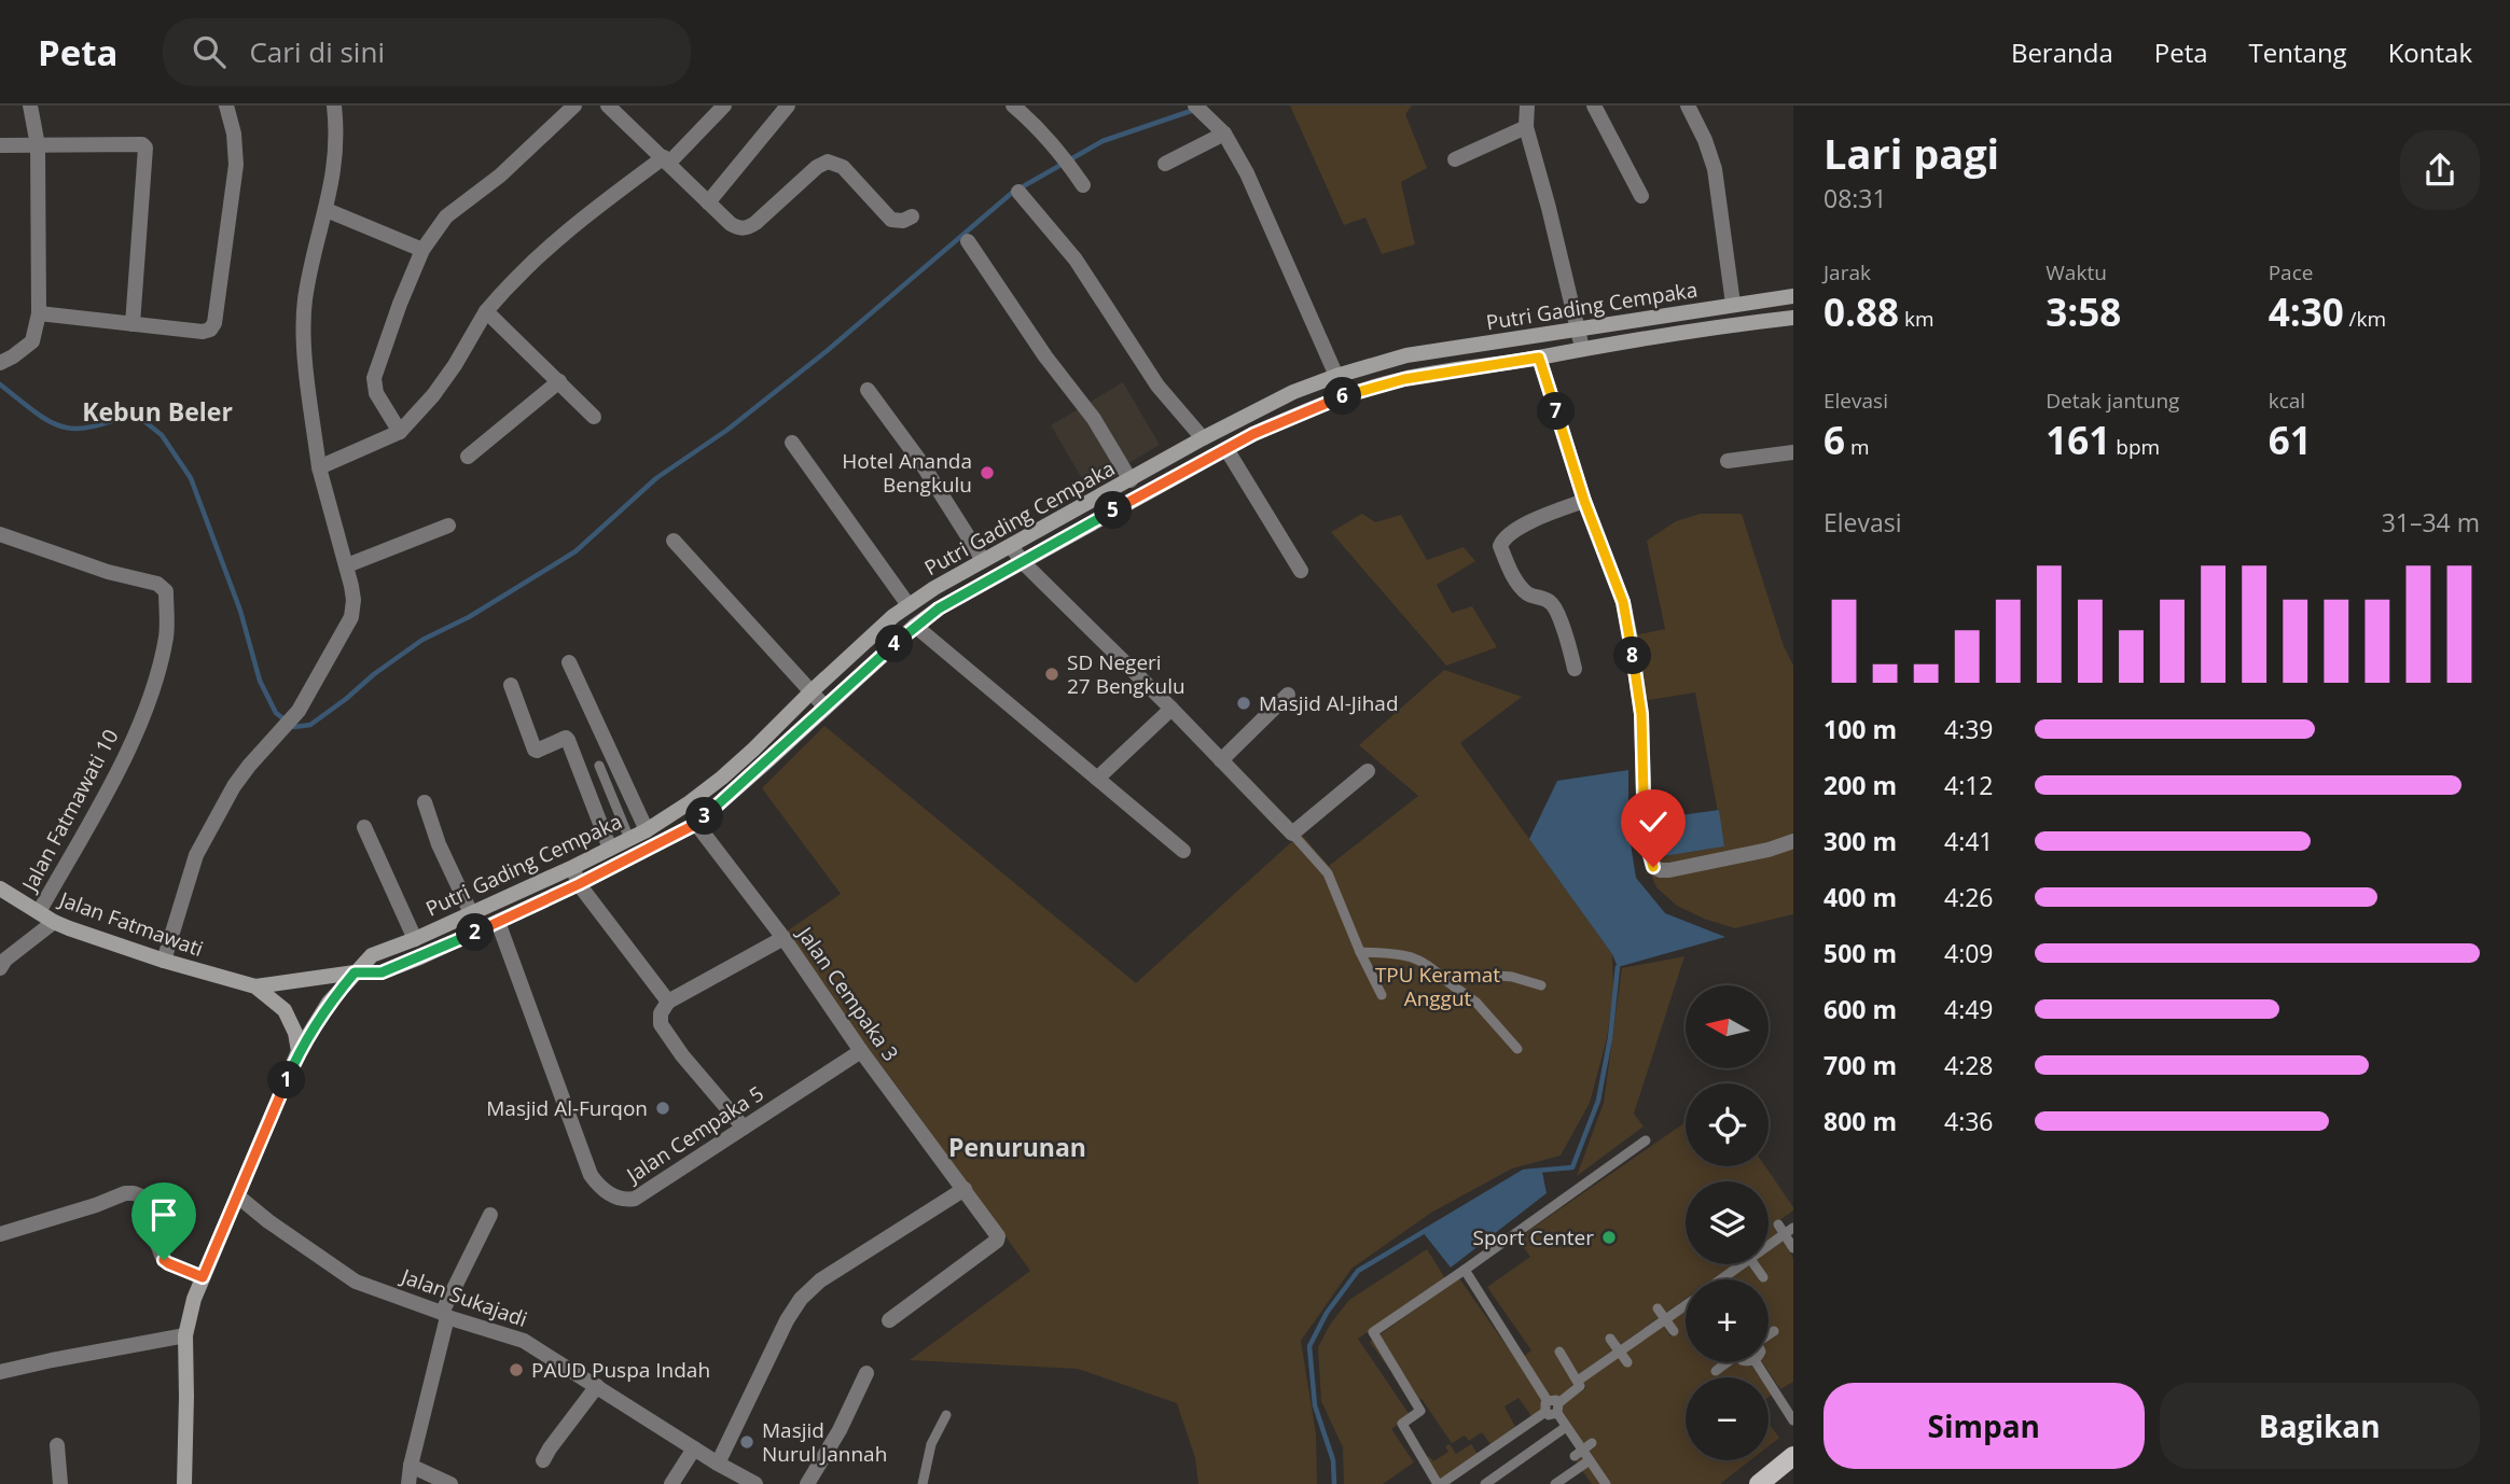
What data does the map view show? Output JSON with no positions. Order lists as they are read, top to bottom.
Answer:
{
  "streets": {
    "street": [
      "Putri Gading Cempaka",
      "Jalan Fatmawati 10",
      "Jalan Fatmawati",
      "Jalan Cempaka 3",
      "Jalan Cempaka 5",
      "Jalan Sukajadi"
    ]
  },
  "crossings": [
    ["Putri Gading Cempaka", "Jalan Fatmawati"],
    ["Putri Gading Cempaka", "Jalan Cempaka 3"],
    ["Putri Gading Cempaka", "Jalan Cempaka 5"],
    ["Putri Gading Cempaka", "Jalan Sukajadi"],
    ["Jalan Fatmawati 10", "Jalan Fatmawati"],
    ["Jalan Cempaka 3", "Jalan Cempaka 5"]
  ],
  "districts": ["Kebun Beler", "Penurunan"],
  "parks": ["TPU Keramat Anggut"],
  "places": [
    "Hotel Ananda Bengkulu",
    "SD Negeri 27 Bengkulu",
    "Masjid Al-Jihad",
    "Masjid Al-Furqon",
    "Sport Center",
    "PAUD Puspa Indah",
    "Masjid Nurul Jannah"
  ],
  "north": "left",
  "page": {
    "header": "Peta",
    "search": "Cari di sini",
    "nav": [
      "Beranda",
      "Peta",
      "Tentang",
      "Kontak"
    ],
    "heading": ["Lari pagi", "08:31"],
    "stats": [
      ["Jarak", "0.88 km"],
      ["Waktu", "3:58"],
      ["Pace", "4:30 /km"],
      ["Elevasi", "6 m"],
      ["Detak jantung", "161 bpm"],
      ["kcal", "61"]
    ],
    "pins": [
      "6",
      "7",
      "5",
      "4",
      "8",
      "3",
      "2",
      "1"
    ],
    "chart": ["Elevasi", "31–34 m"],
    "list": [
      {
        "name": "100 m",
        "note": "4:39"
      },
      {
        "name": "200 m",
        "note": "4:12"
      },
      {
        "name": "300 m",
        "note": "4:41"
      },
      {
        "name": "400 m",
        "note": "4:26"
      },
      {
        "name": "500 m",
        "note": "4:09"
      },
      {
        "name": "600 m",
        "note": "4:49"
      },
      {
        "name": "700 m",
        "note": "4:28"
      },
      {
        "name": "800 m",
        "note": "4:36"
      }
    ],
    "map_buttons": ["+", "−"],
    "buttons": ["Simpan", "Bagikan"]
  }
}
